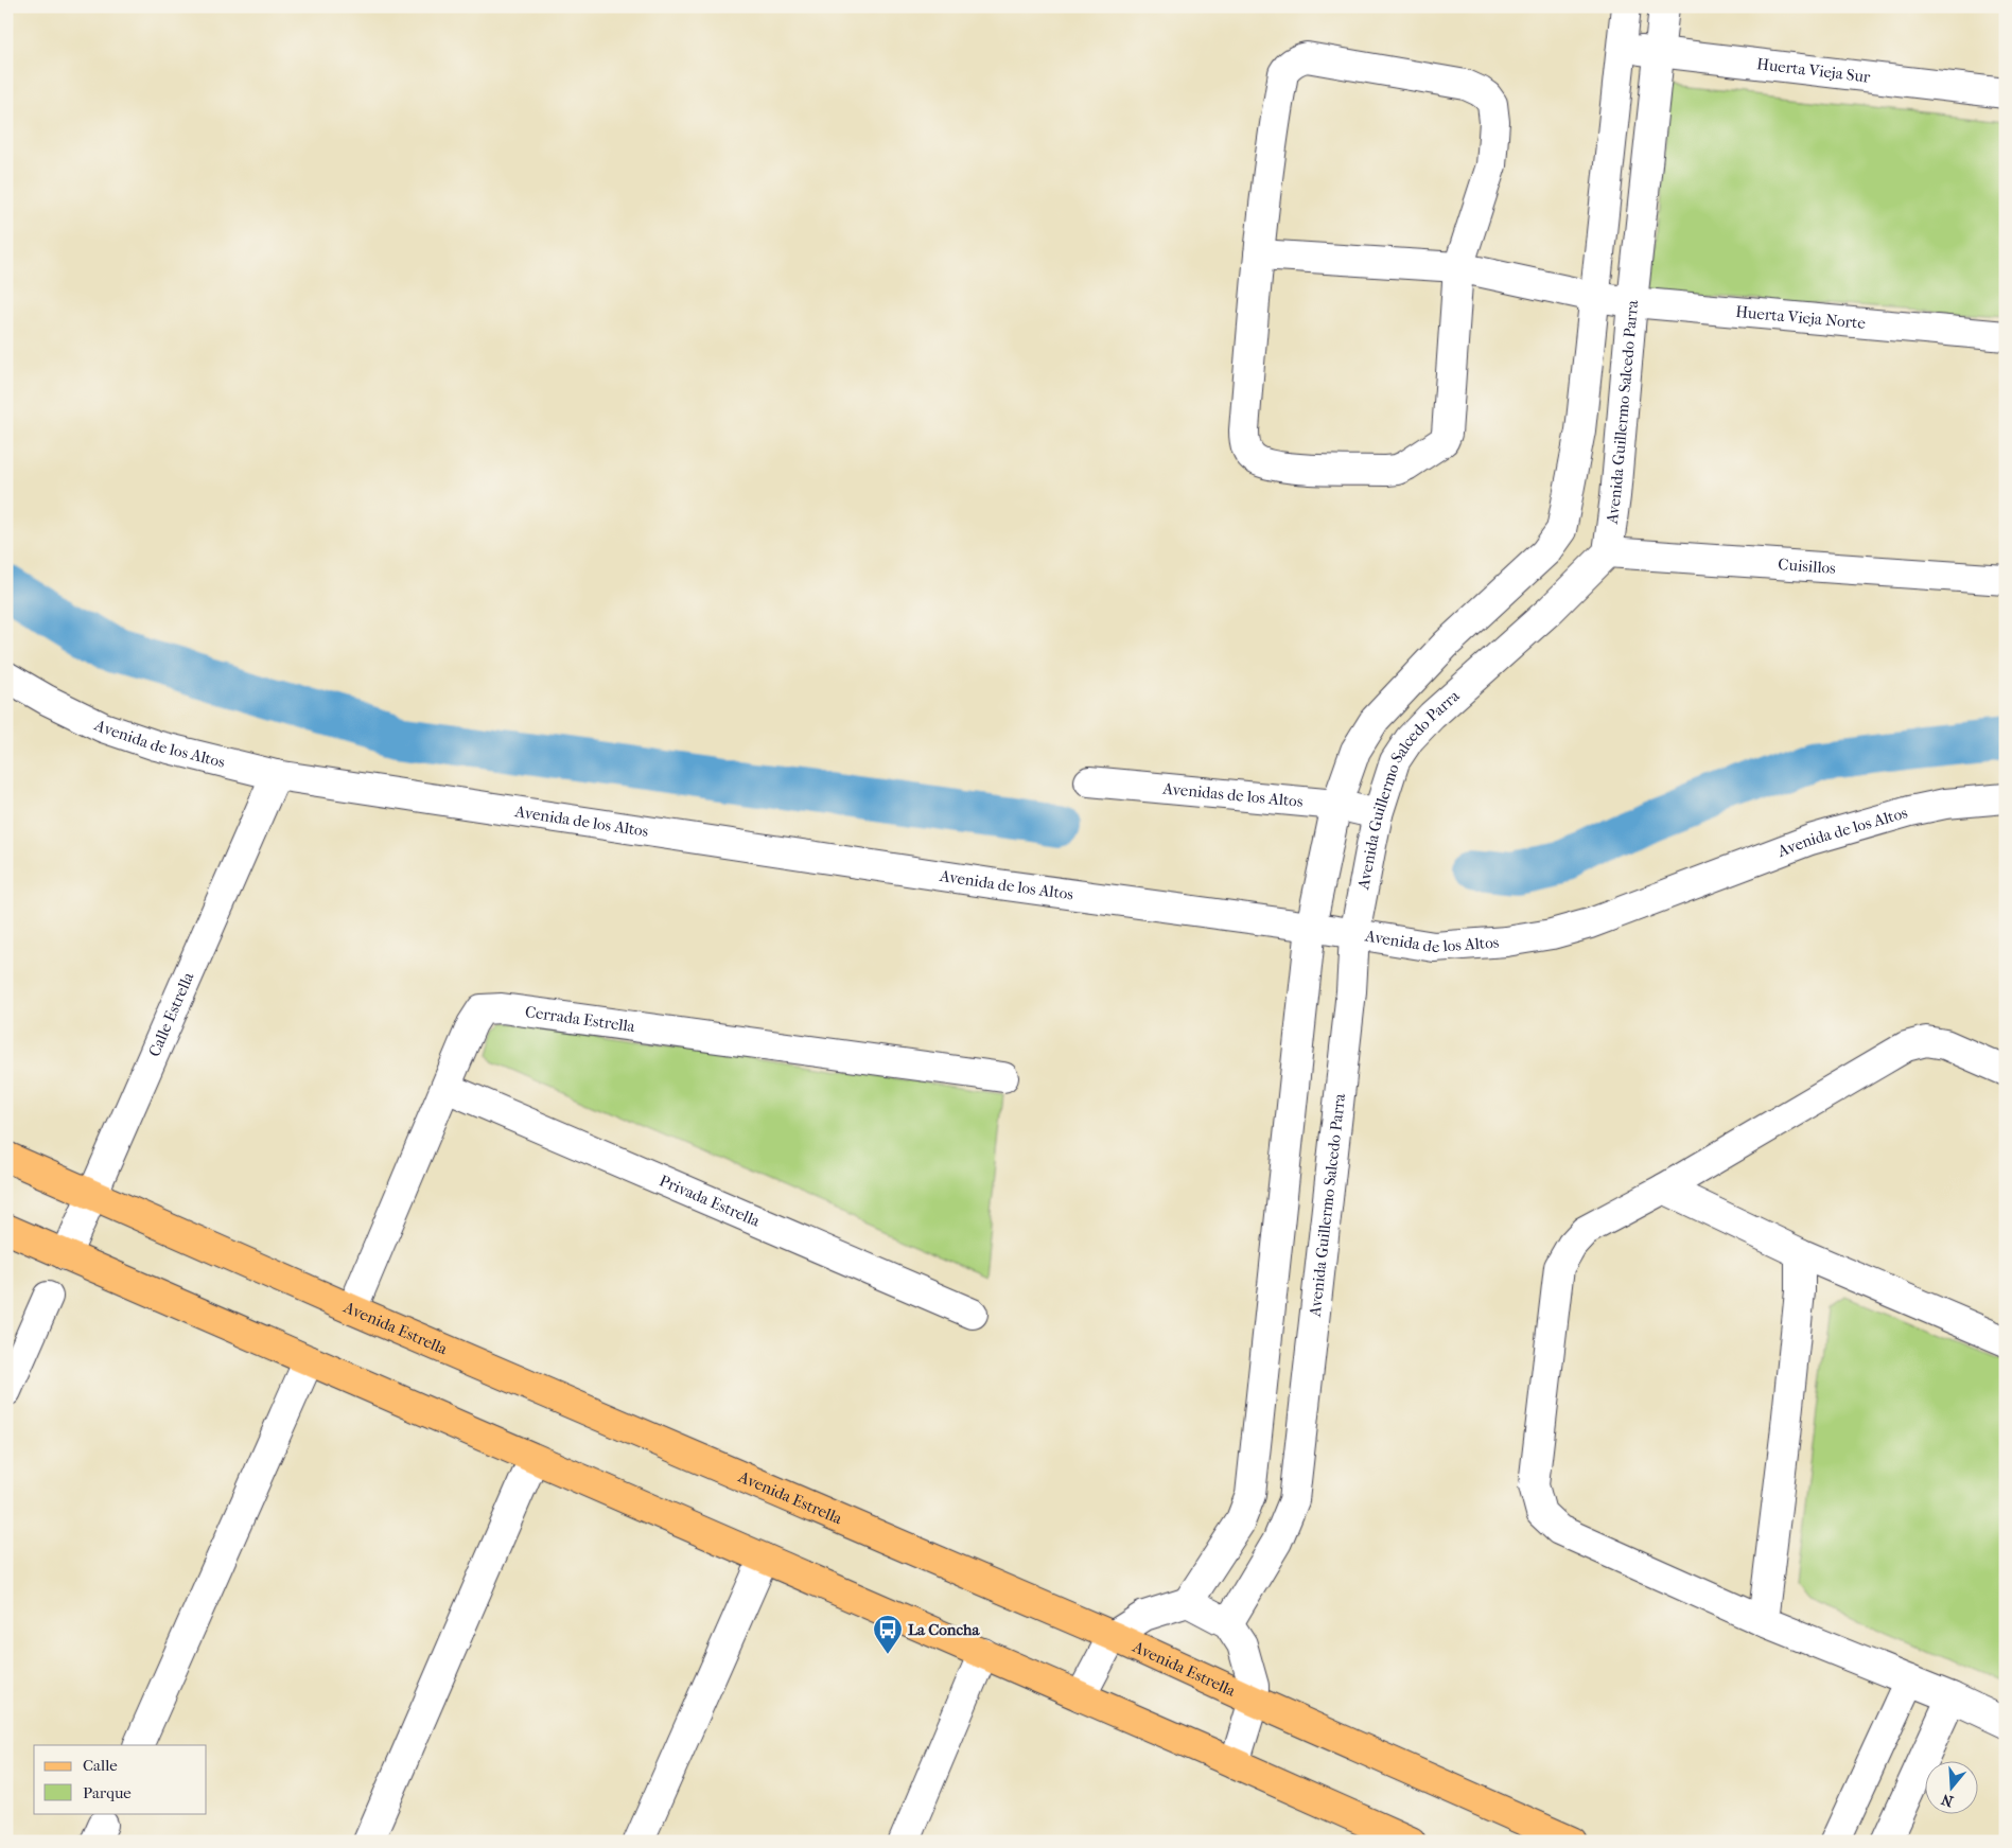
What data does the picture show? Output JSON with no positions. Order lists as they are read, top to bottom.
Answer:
{
  "streets": {
    "main road": ["Avenida Estrella"],
    "street": [
      "Huerta Vieja Sur",
      "Huerta Vieja Norte",
      "Avenida Guillermo Salcedo Parra",
      "Cuisillos",
      "Avenida de los Altos",
      "Avenidas de los Altos",
      "Calle Estrella",
      "Cerrada Estrella",
      "Privada Estrella"
    ]
  },
  "crossings": [
    ["Huerta Vieja Sur", "Avenida Guillermo Salcedo Parra"],
    ["Huerta Vieja Norte", "Avenida Guillermo Salcedo Parra"],
    ["Avenida Guillermo Salcedo Parra", "Cuisillos"],
    ["Avenida Guillermo Salcedo Parra", "Avenida de los Altos"],
    ["Avenida Guillermo Salcedo Parra", "Avenidas de los Altos"],
    ["Avenida de los Altos", "Calle Estrella"],
    ["Calle Estrella", "Avenida Estrella"],
    ["Cerrada Estrella", "Privada Estrella"],
    ["Cerrada Estrella", "Avenida Estrella"]
  ],
  "places": {
    "bus stop": ["La Concha"]
  },
  "legend": ["Calle", "Parque"],
  "north": "bottom"
}
